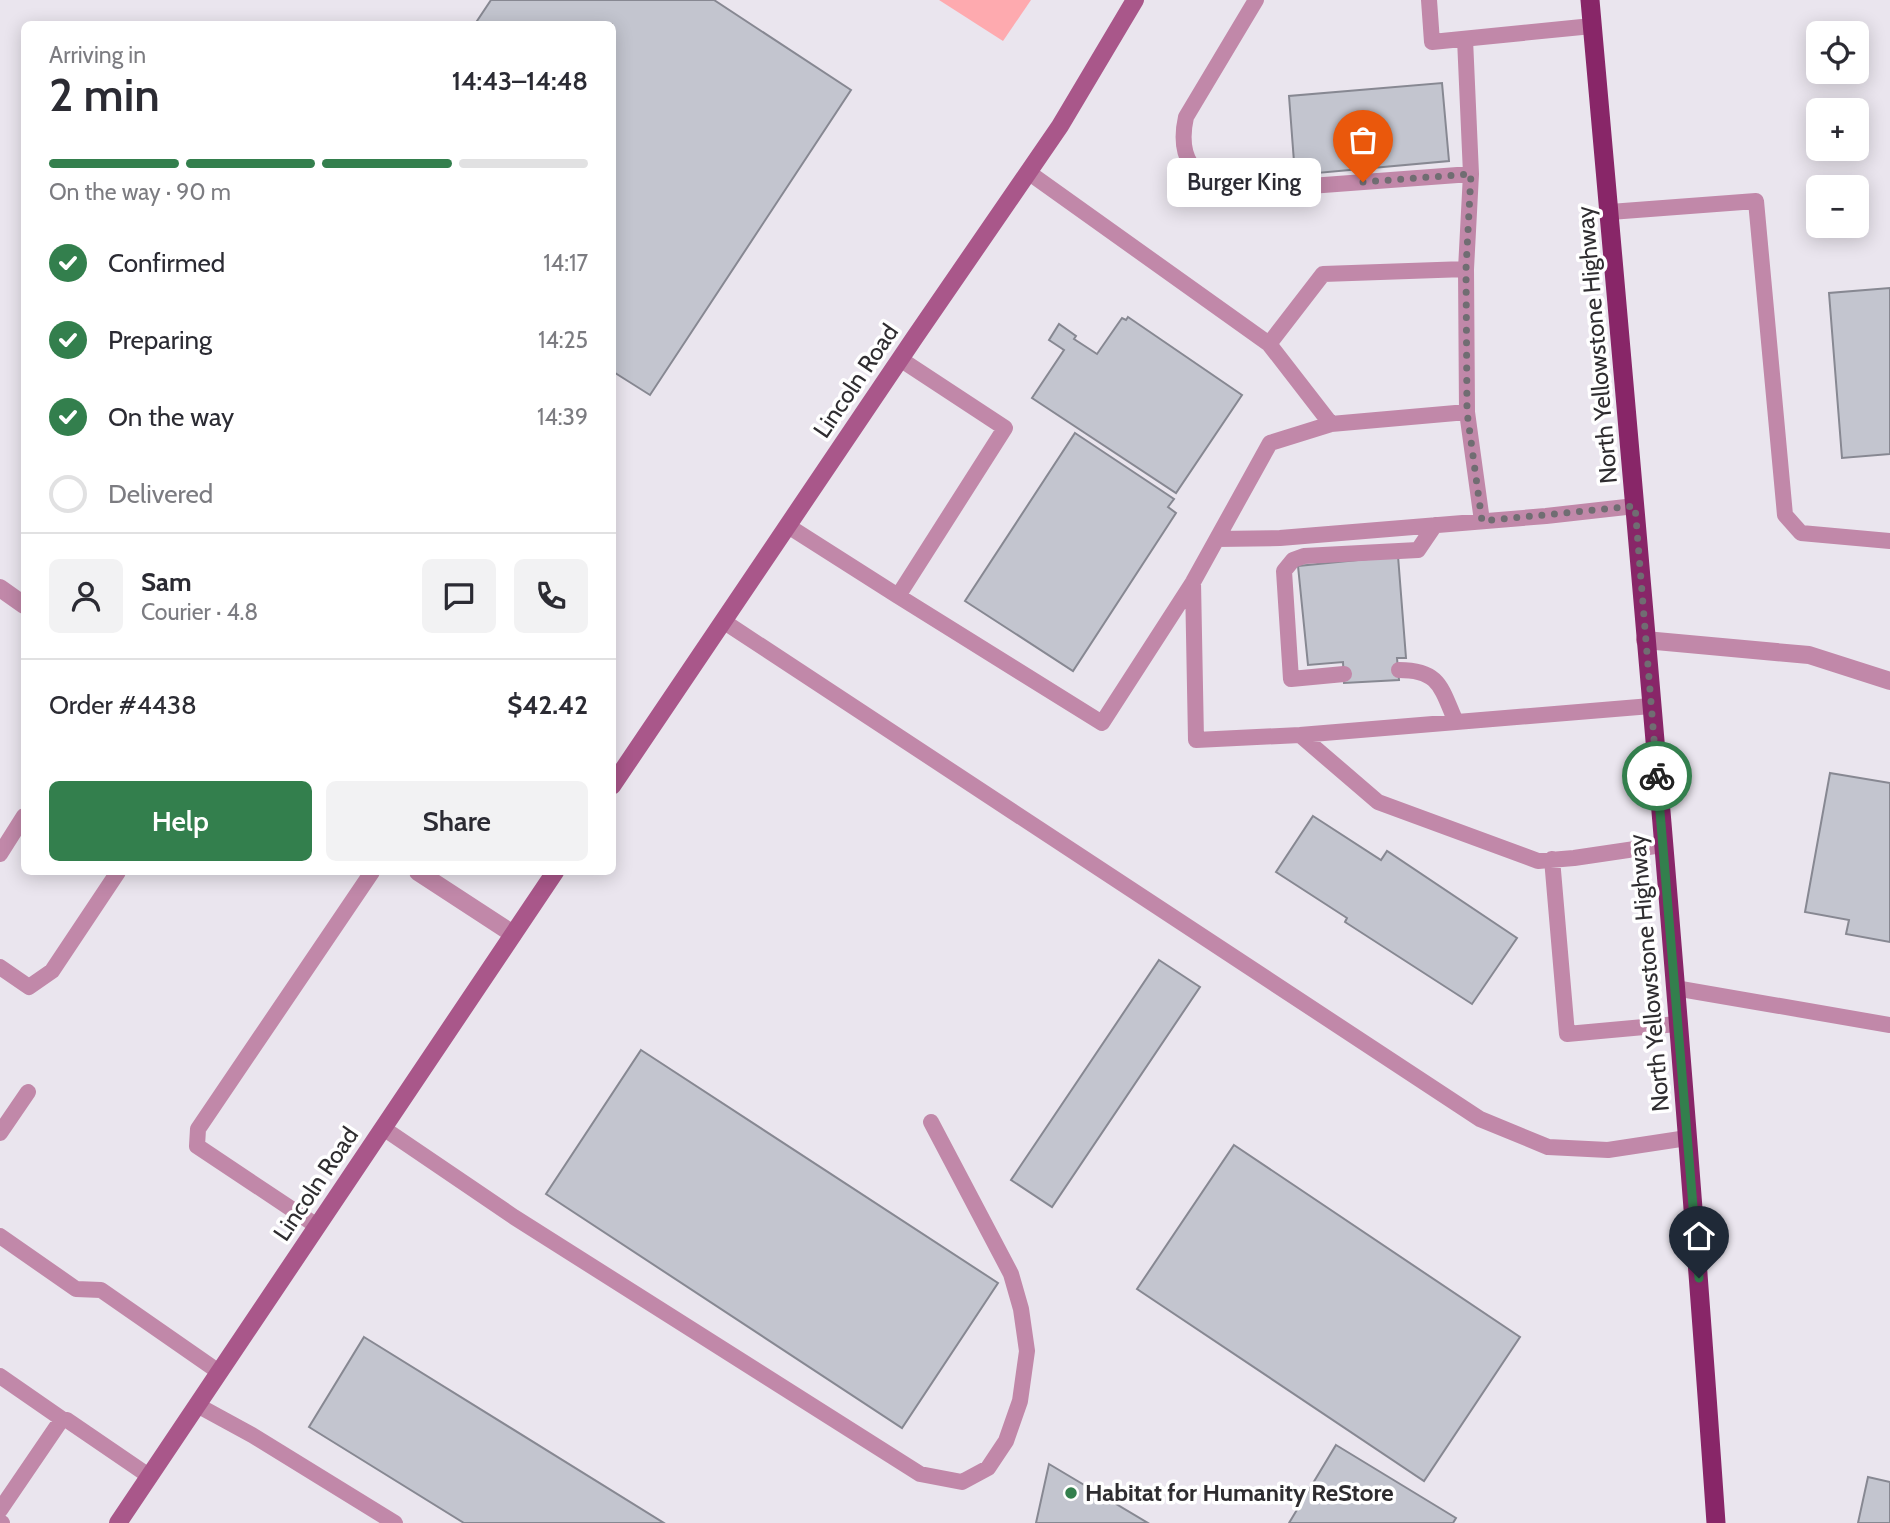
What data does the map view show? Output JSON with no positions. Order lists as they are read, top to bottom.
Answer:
{
  "streets": {
    "highway": ["North Yellowstone Highway"],
    "main road": ["Lincoln Road"]
  },
  "places": ["Burger King", "Habitat for Humanity ReStore"],
  "page": {
    "map_buttons": ["+", "−"],
    "heading": ["2 min", "Arriving in", "14:43–14:48"],
    "panel": [
      "Sam",
      "Courier · 4.8",
      "Order #4438",
      "$42.42"
    ],
    "bar": "On the way · 90 m",
    "bubble": "Burger King",
    "list": [
      ["Confirmed", "14:17"],
      ["Preparing", "14:25"],
      ["On the way", "14:39"],
      "Delivered"
    ],
    "buttons": ["Help", "Share"]
  }
}
